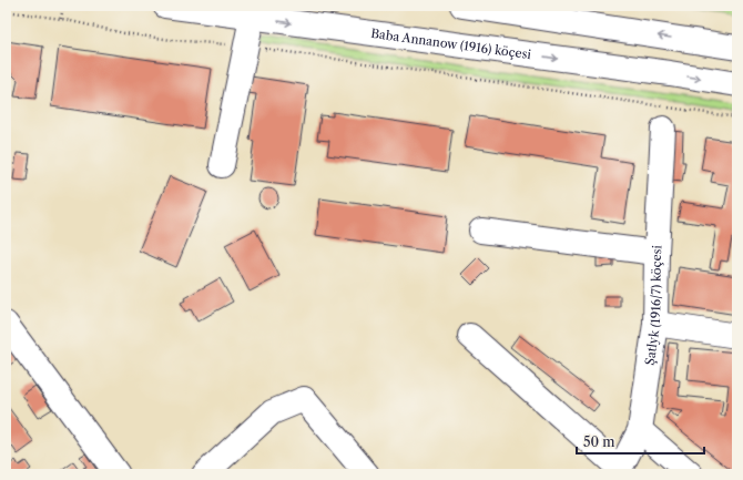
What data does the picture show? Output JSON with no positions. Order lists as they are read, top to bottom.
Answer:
{
  "streets": {
    "main road": ["Baba Annanow (1916) köçesi", "Şatlyk (1916/7) köçesi"]
  },
  "scale_bar": "50 m"
}
